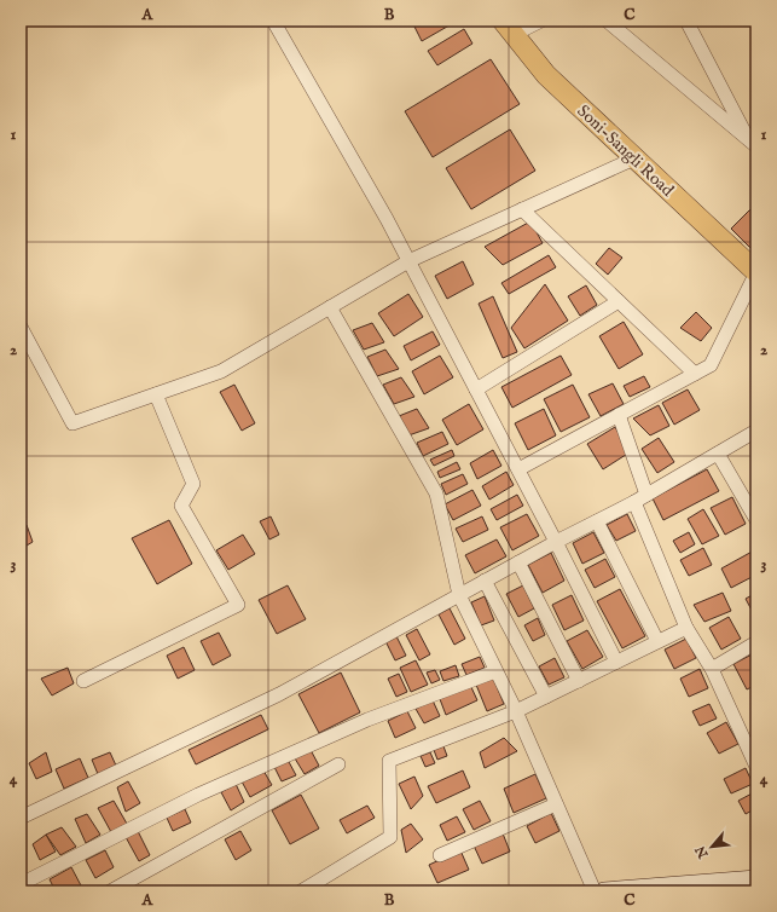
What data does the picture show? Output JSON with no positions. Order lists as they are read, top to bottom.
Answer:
{
  "streets": {
    "main road": ["Soni-Sangli Road"]
  },
  "north": "bottom left",
  "grid": {
    "columns": ["A", "B", "C"],
    "rows": [
      "1",
      "2",
      "3",
      "4"
    ]
  }
}
